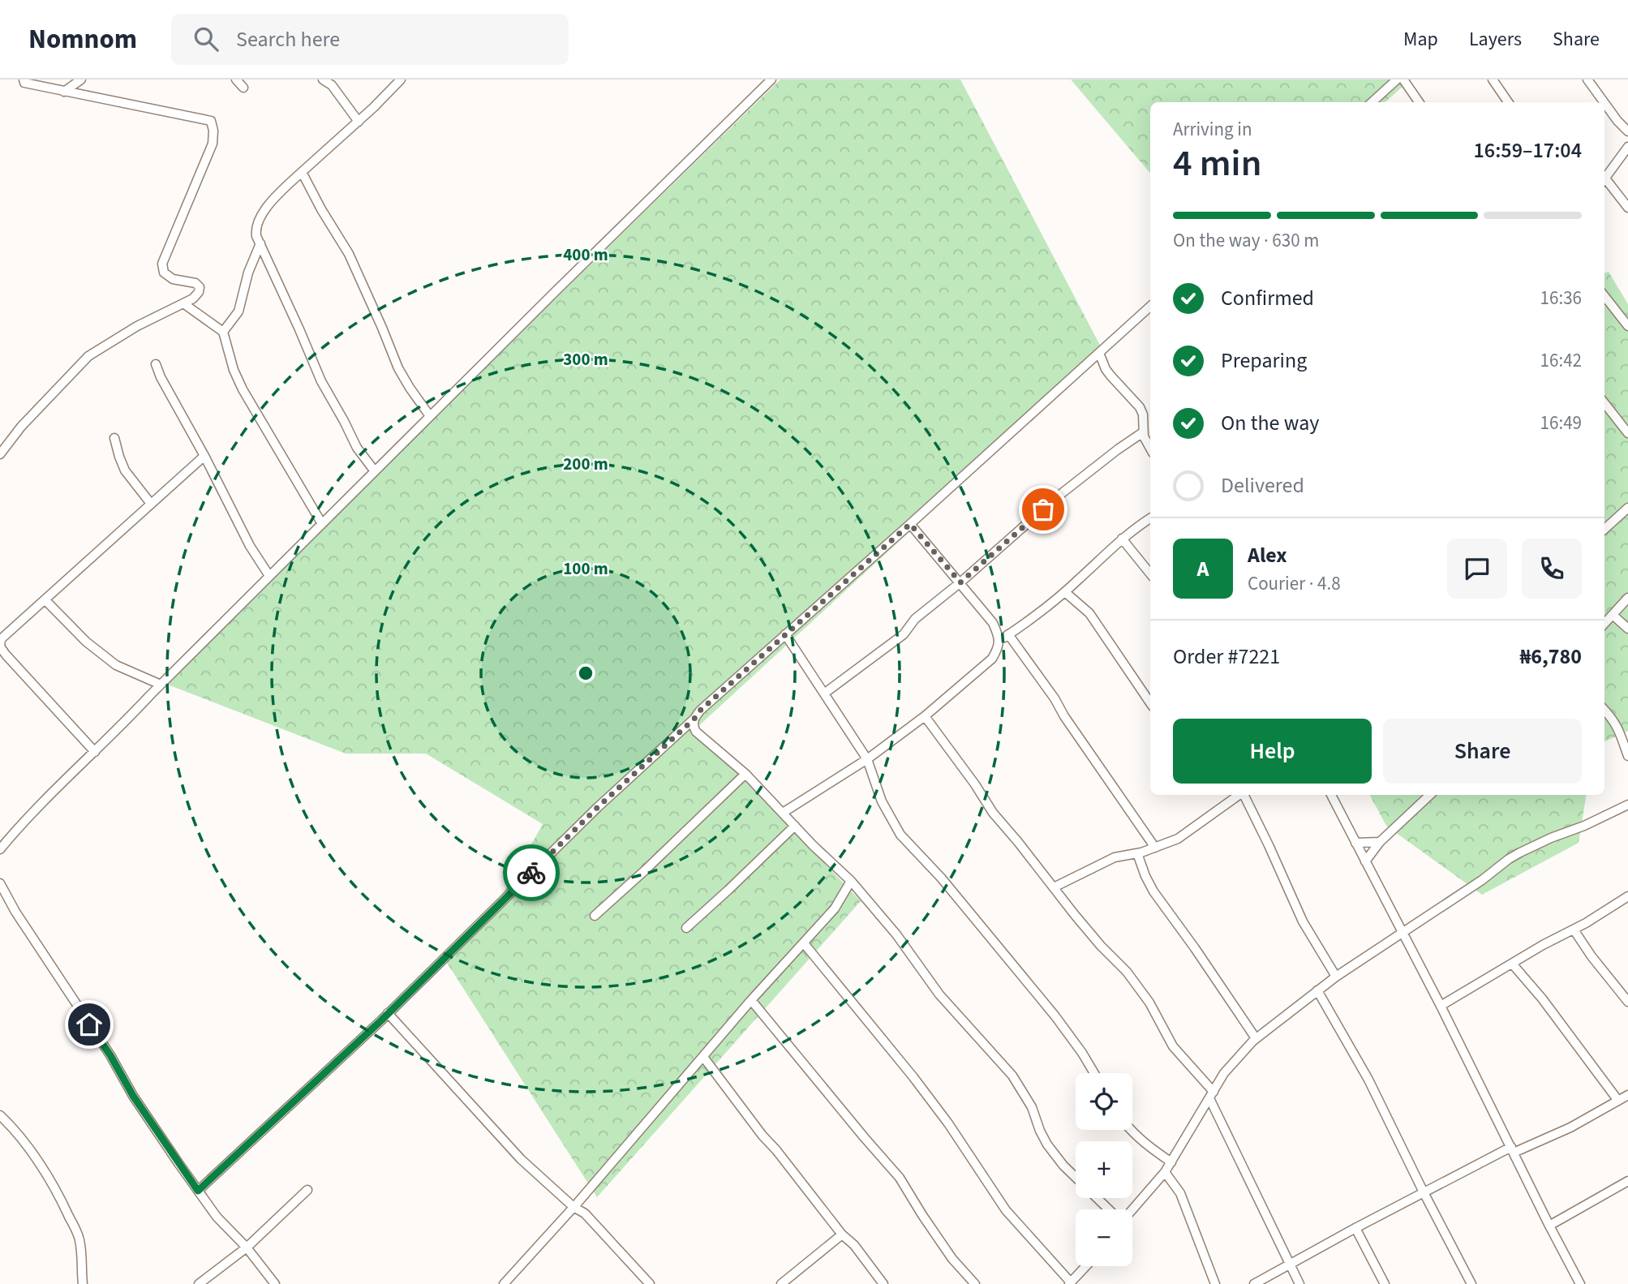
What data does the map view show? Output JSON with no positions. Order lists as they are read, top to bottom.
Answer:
{
  "page": {
    "header": "Nomnom",
    "search": "Search here",
    "nav": ["Map", "Layers", "Share"],
    "heading": ["4 min", "Arriving in", "16:59–17:04"],
    "panel": [
      "Alex",
      "Courier · 4.8",
      "Order #7221",
      "₦6,780"
    ],
    "bar": "On the way · 630 m",
    "list": [
      ["Confirmed", "16:36"],
      ["Preparing", "16:42"],
      ["On the way", "16:49"],
      "Delivered"
    ],
    "round": "A",
    "buttons": ["Help", "Share"],
    "map_buttons": ["+", "−"]
  },
  "rings": [
    "400 m",
    "300 m",
    "200 m",
    "100 m"
  ]
}
